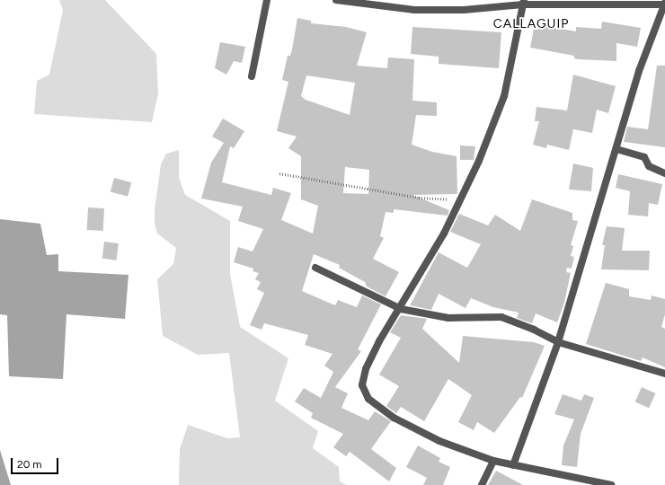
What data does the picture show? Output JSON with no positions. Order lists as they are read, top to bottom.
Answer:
{
  "districts": ["CALLAGUIP"],
  "scale_bar": "20 m"
}
